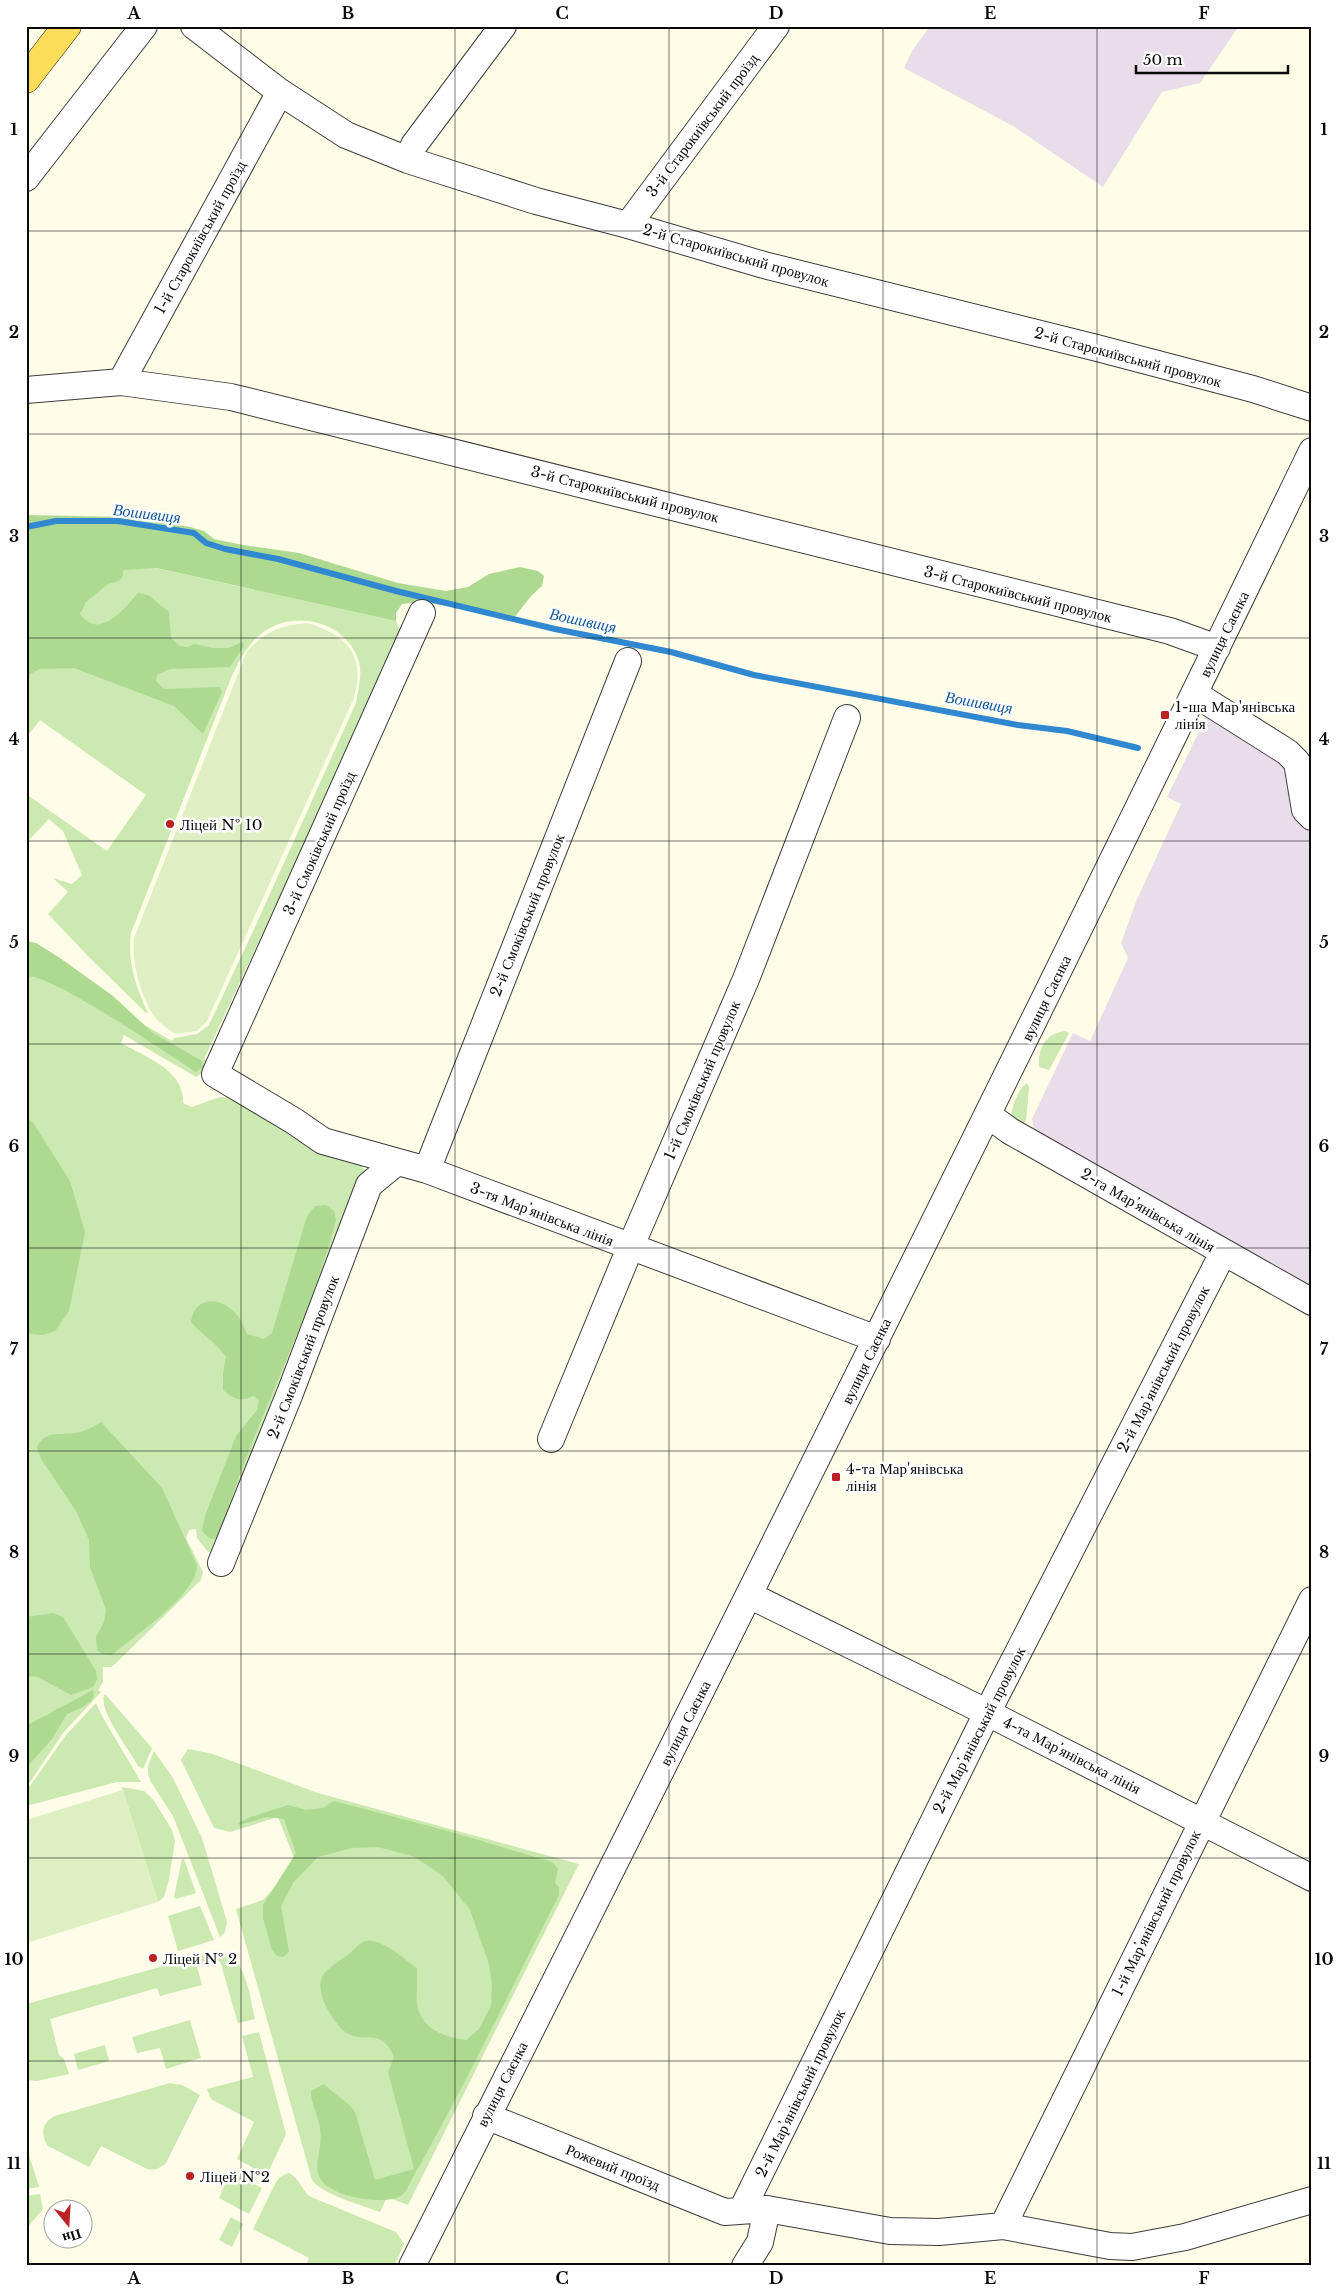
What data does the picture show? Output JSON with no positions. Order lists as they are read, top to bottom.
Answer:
{
  "streets": {
    "street": [
      "3-й Старокиївський проїзд",
      "1-й Старокиївський проїзд",
      "2-й Старокиївський провулок",
      "3-й Старокиївський провулок",
      "вулиця Саєнка",
      "3-й Смоківський проїзд",
      "2-й Смоківський провулок",
      "1-й Смоківський провулок",
      "2-га Марʼянівська лінія",
      "3-тя Марʼянівська лінія",
      "2-й Марʼянівський провулок",
      "4-та Марʼянівська лінія",
      "1-й Марʼянівський провулок",
      "Рожевий проїзд"
    ]
  },
  "crossings": [
    ["3-й Старокиївський проїзд", "2-й Старокиївський провулок"],
    ["1-й Старокиївський проїзд", "2-й Старокиївський провулок"],
    ["1-й Старокиївський проїзд", "3-й Старокиївський провулок"],
    ["3-й Старокиївський провулок", "вулиця Саєнка"],
    ["вулиця Саєнка", "2-га Марʼянівська лінія"],
    ["вулиця Саєнка", "3-тя Марʼянівська лінія"],
    ["вулиця Саєнка", "4-та Марʼянівська лінія"],
    ["вулиця Саєнка", "Рожевий проїзд"],
    ["3-й Смоківський проїзд", "3-тя Марʼянівська лінія"],
    ["2-й Смоківський провулок", "3-тя Марʼянівська лінія"],
    ["1-й Смоківський провулок", "3-тя Марʼянівська лінія"],
    ["2-га Марʼянівська лінія", "2-й Марʼянівський провулок"],
    ["2-й Марʼянівський провулок", "4-та Марʼянівська лінія"],
    ["2-й Марʼянівський провулок", "Рожевий проїзд"],
    ["4-та Марʼянівська лінія", "1-й Марʼянівський провулок"],
    ["1-й Марʼянівський провулок", "Рожевий проїзд"]
  ],
  "water": ["Вошивиця"],
  "places": {
    "transit": ["1-ша Мар'янівська лінія", "4-та Мар'янівська лінія"],
    "other": ["Ліцей № 10", "Ліцей № 2", "Ліцей №2"]
  },
  "scale_bar": "50 m",
  "north": "bottom",
  "grid": {
    "columns": [
      "A",
      "B",
      "C",
      "D",
      "E",
      "F"
    ],
    "rows": [
      "1",
      "2",
      "3",
      "4",
      "5",
      "6",
      "7",
      "8",
      "9",
      "10",
      "11"
    ]
  }
}
